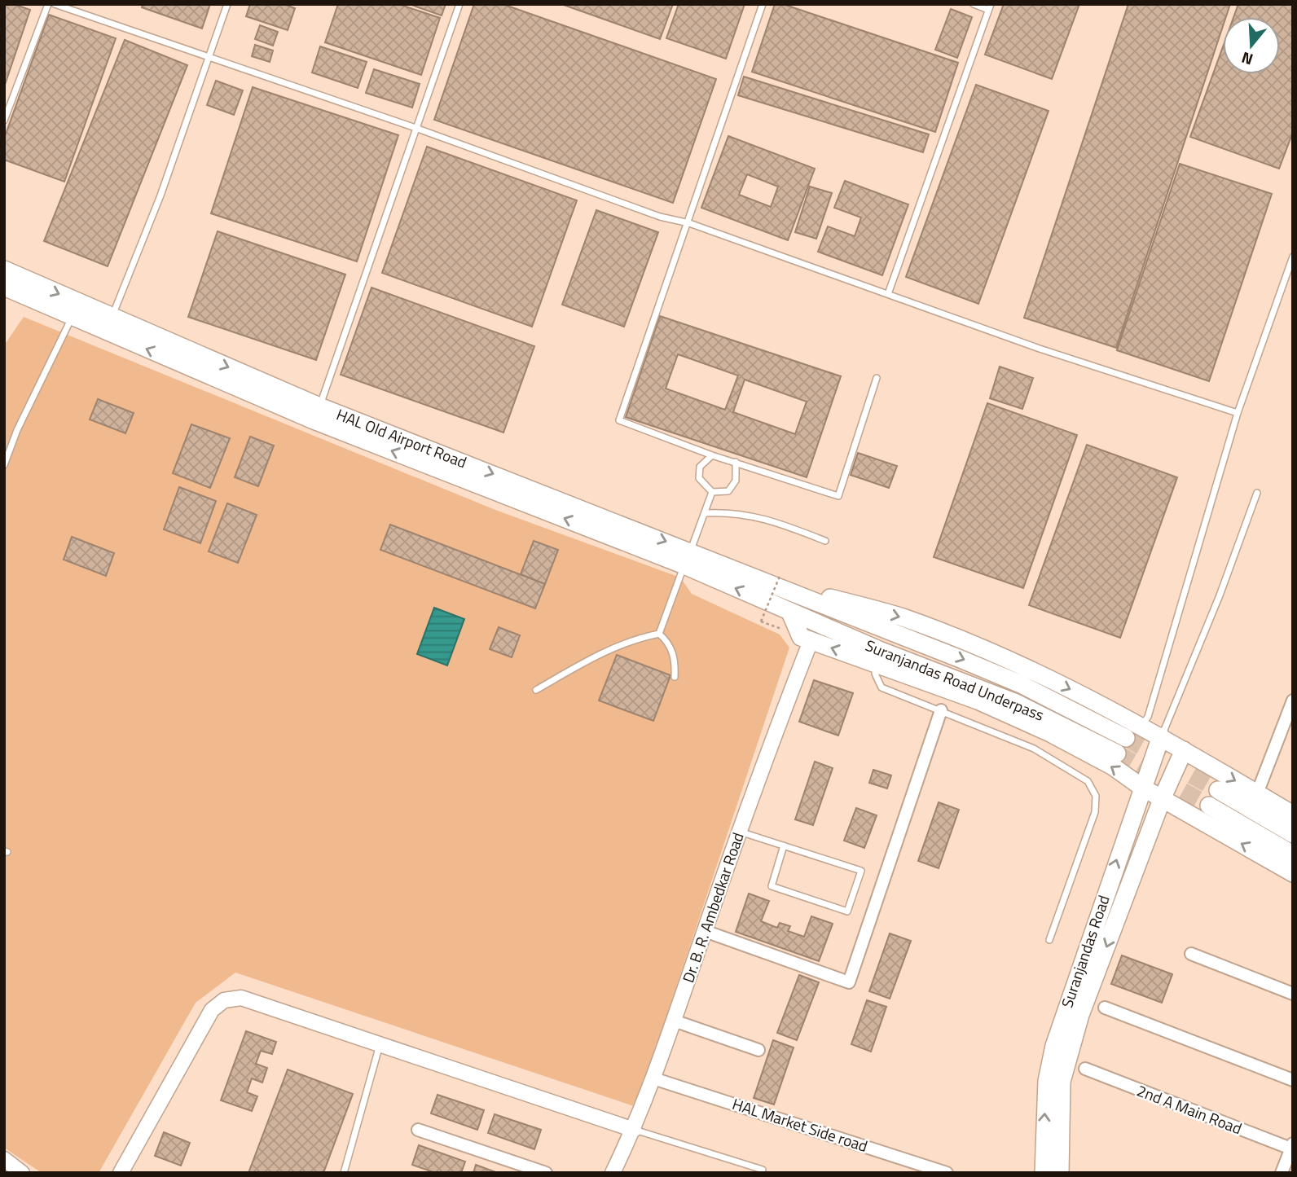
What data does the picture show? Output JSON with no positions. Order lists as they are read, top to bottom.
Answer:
{
  "streets": {
    "main road": ["HAL Old Airport Road", "Suranjandas Road Underpass", "Suranjandas Road"],
    "street": ["Dr. B. R. Ambedkar Road", "2nd A Main Road", "HAL Market Side road"]
  },
  "crossings": [
    ["HAL Old Airport Road", "Suranjandas Road Underpass"],
    ["Dr. B. R. Ambedkar Road", "HAL Market Side road"]
  ],
  "north": "bottom"
}
